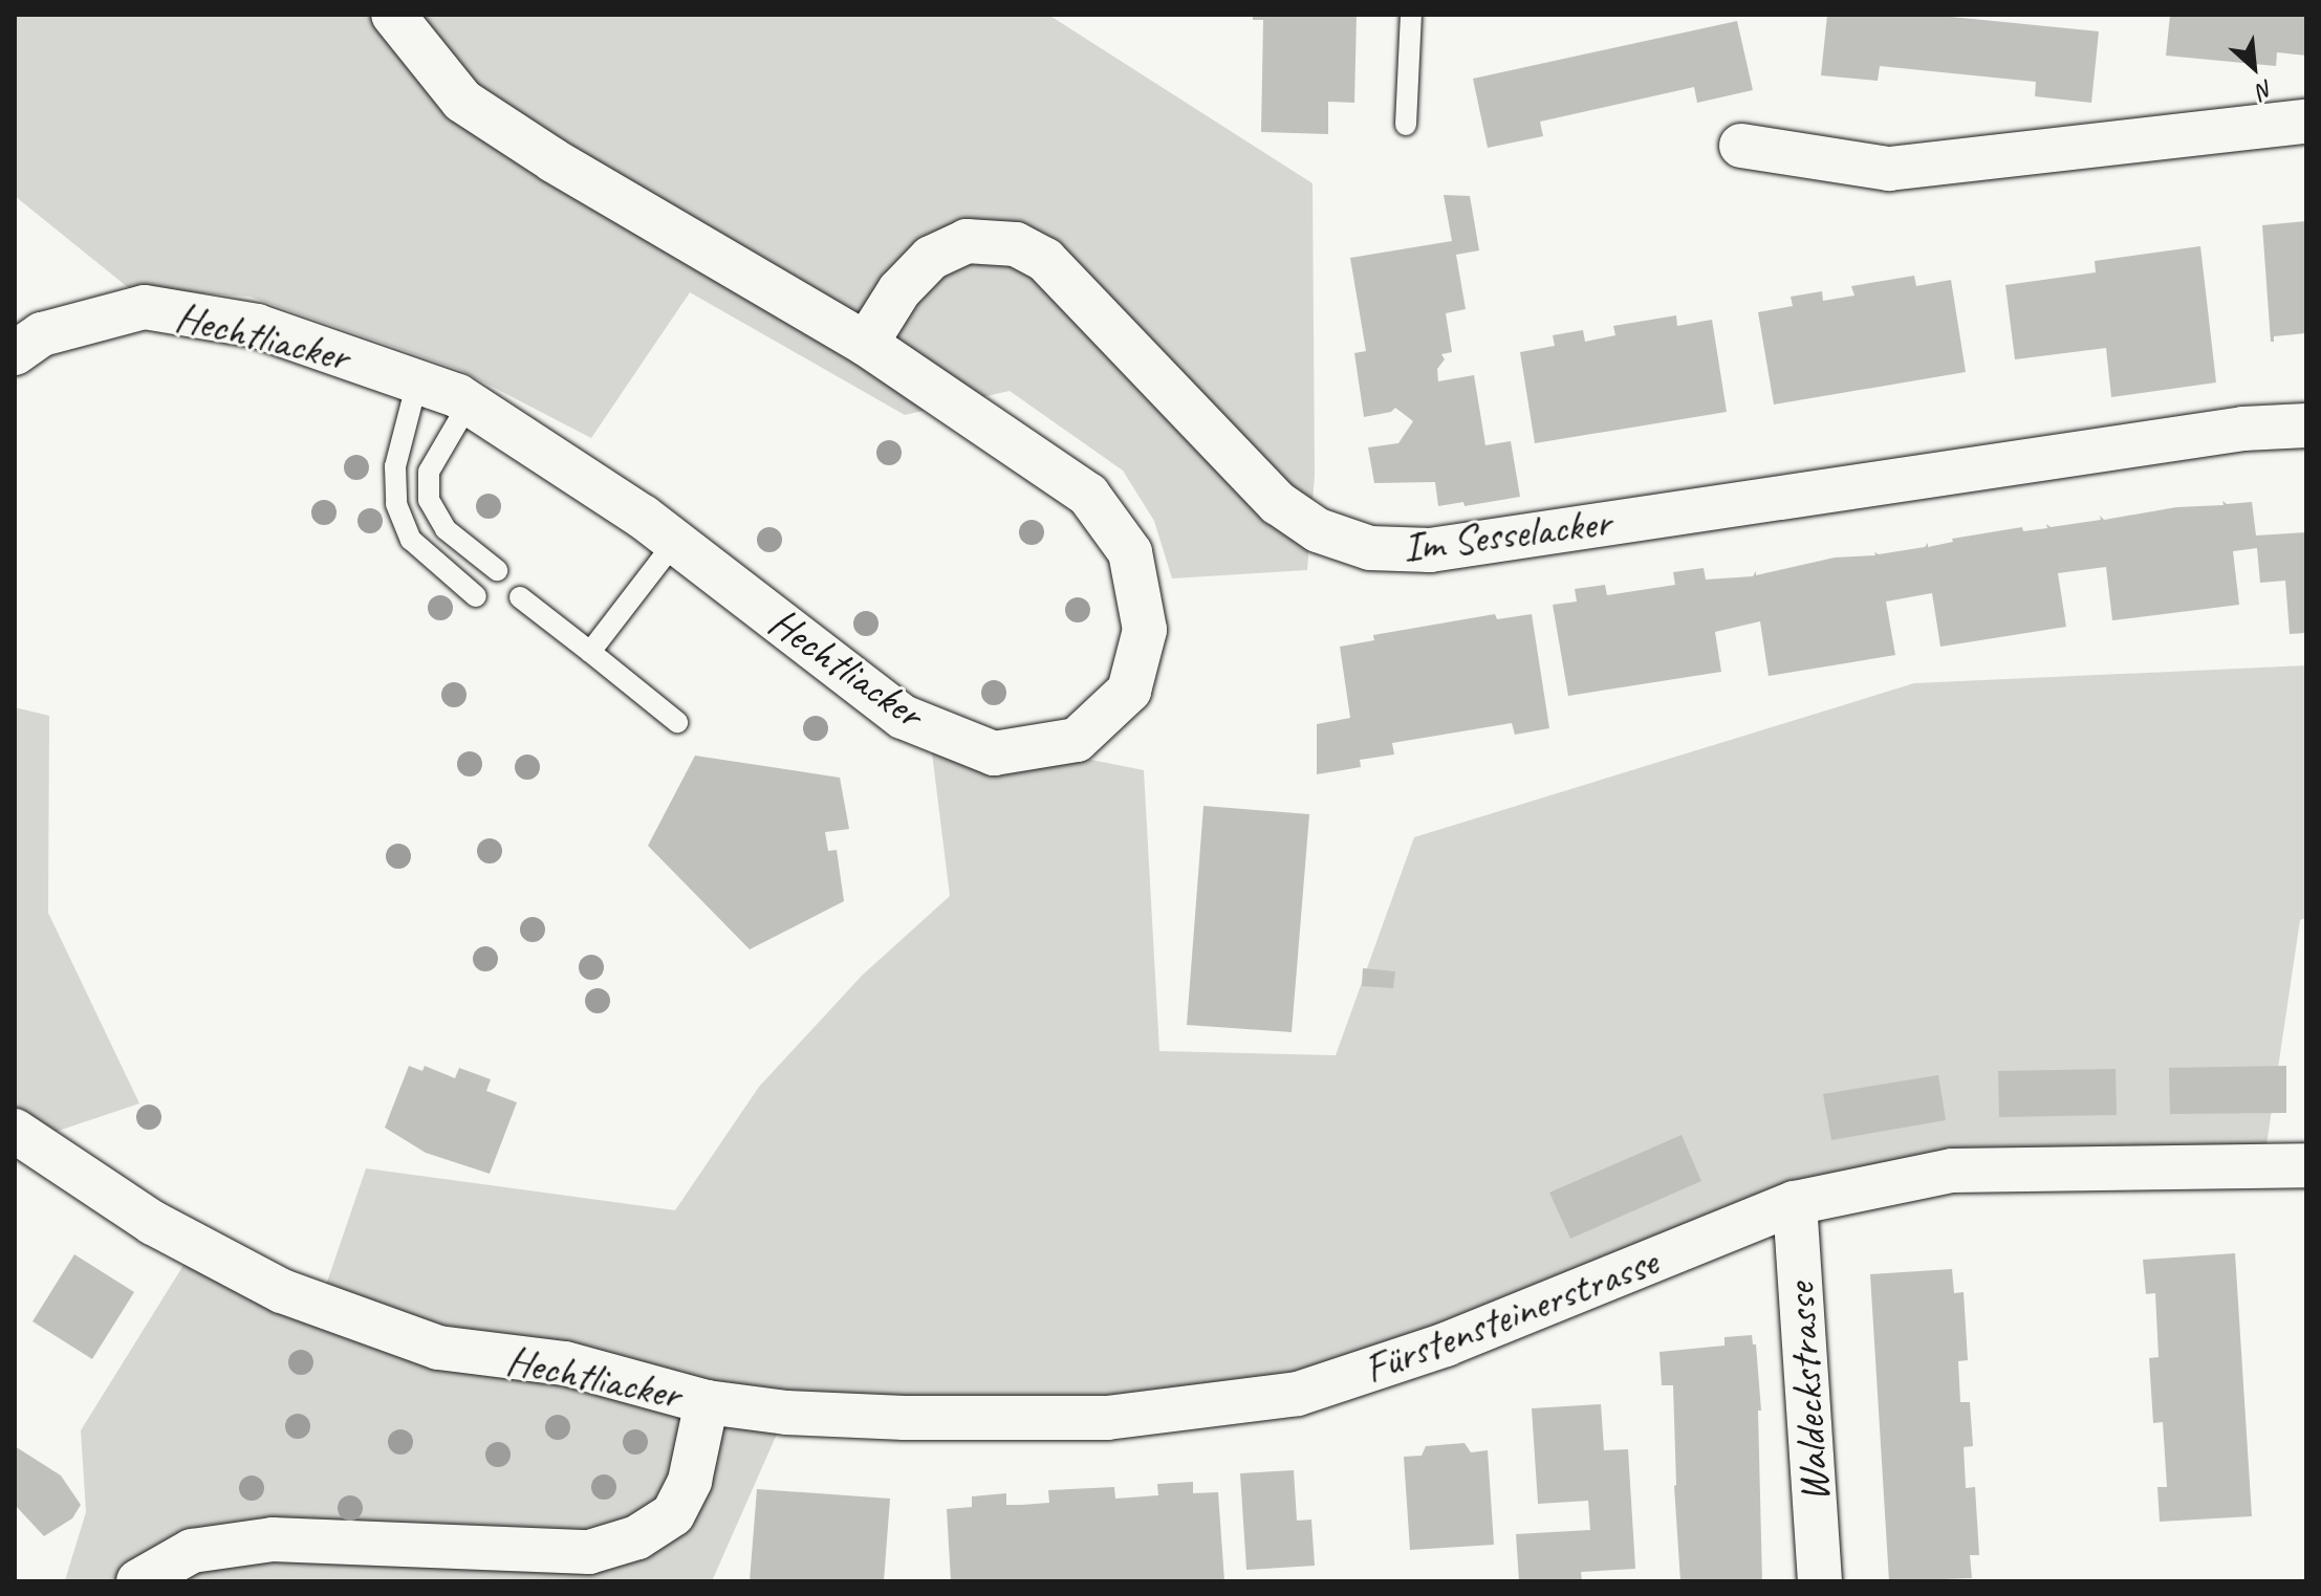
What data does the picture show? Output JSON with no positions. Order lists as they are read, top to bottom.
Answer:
{
  "streets": {
    "street": [
      "Hechtliacker",
      "Im Sesselacker",
      "Fürstensteinerstrasse",
      "Waldeckstrasse"
    ]
  },
  "crossings": [
    ["Hechtliacker", "Im Sesselacker"],
    ["Hechtliacker", "Fürstensteinerstrasse"],
    ["Fürstensteinerstrasse", "Waldeckstrasse"]
  ],
  "north": "bottom right"
}
